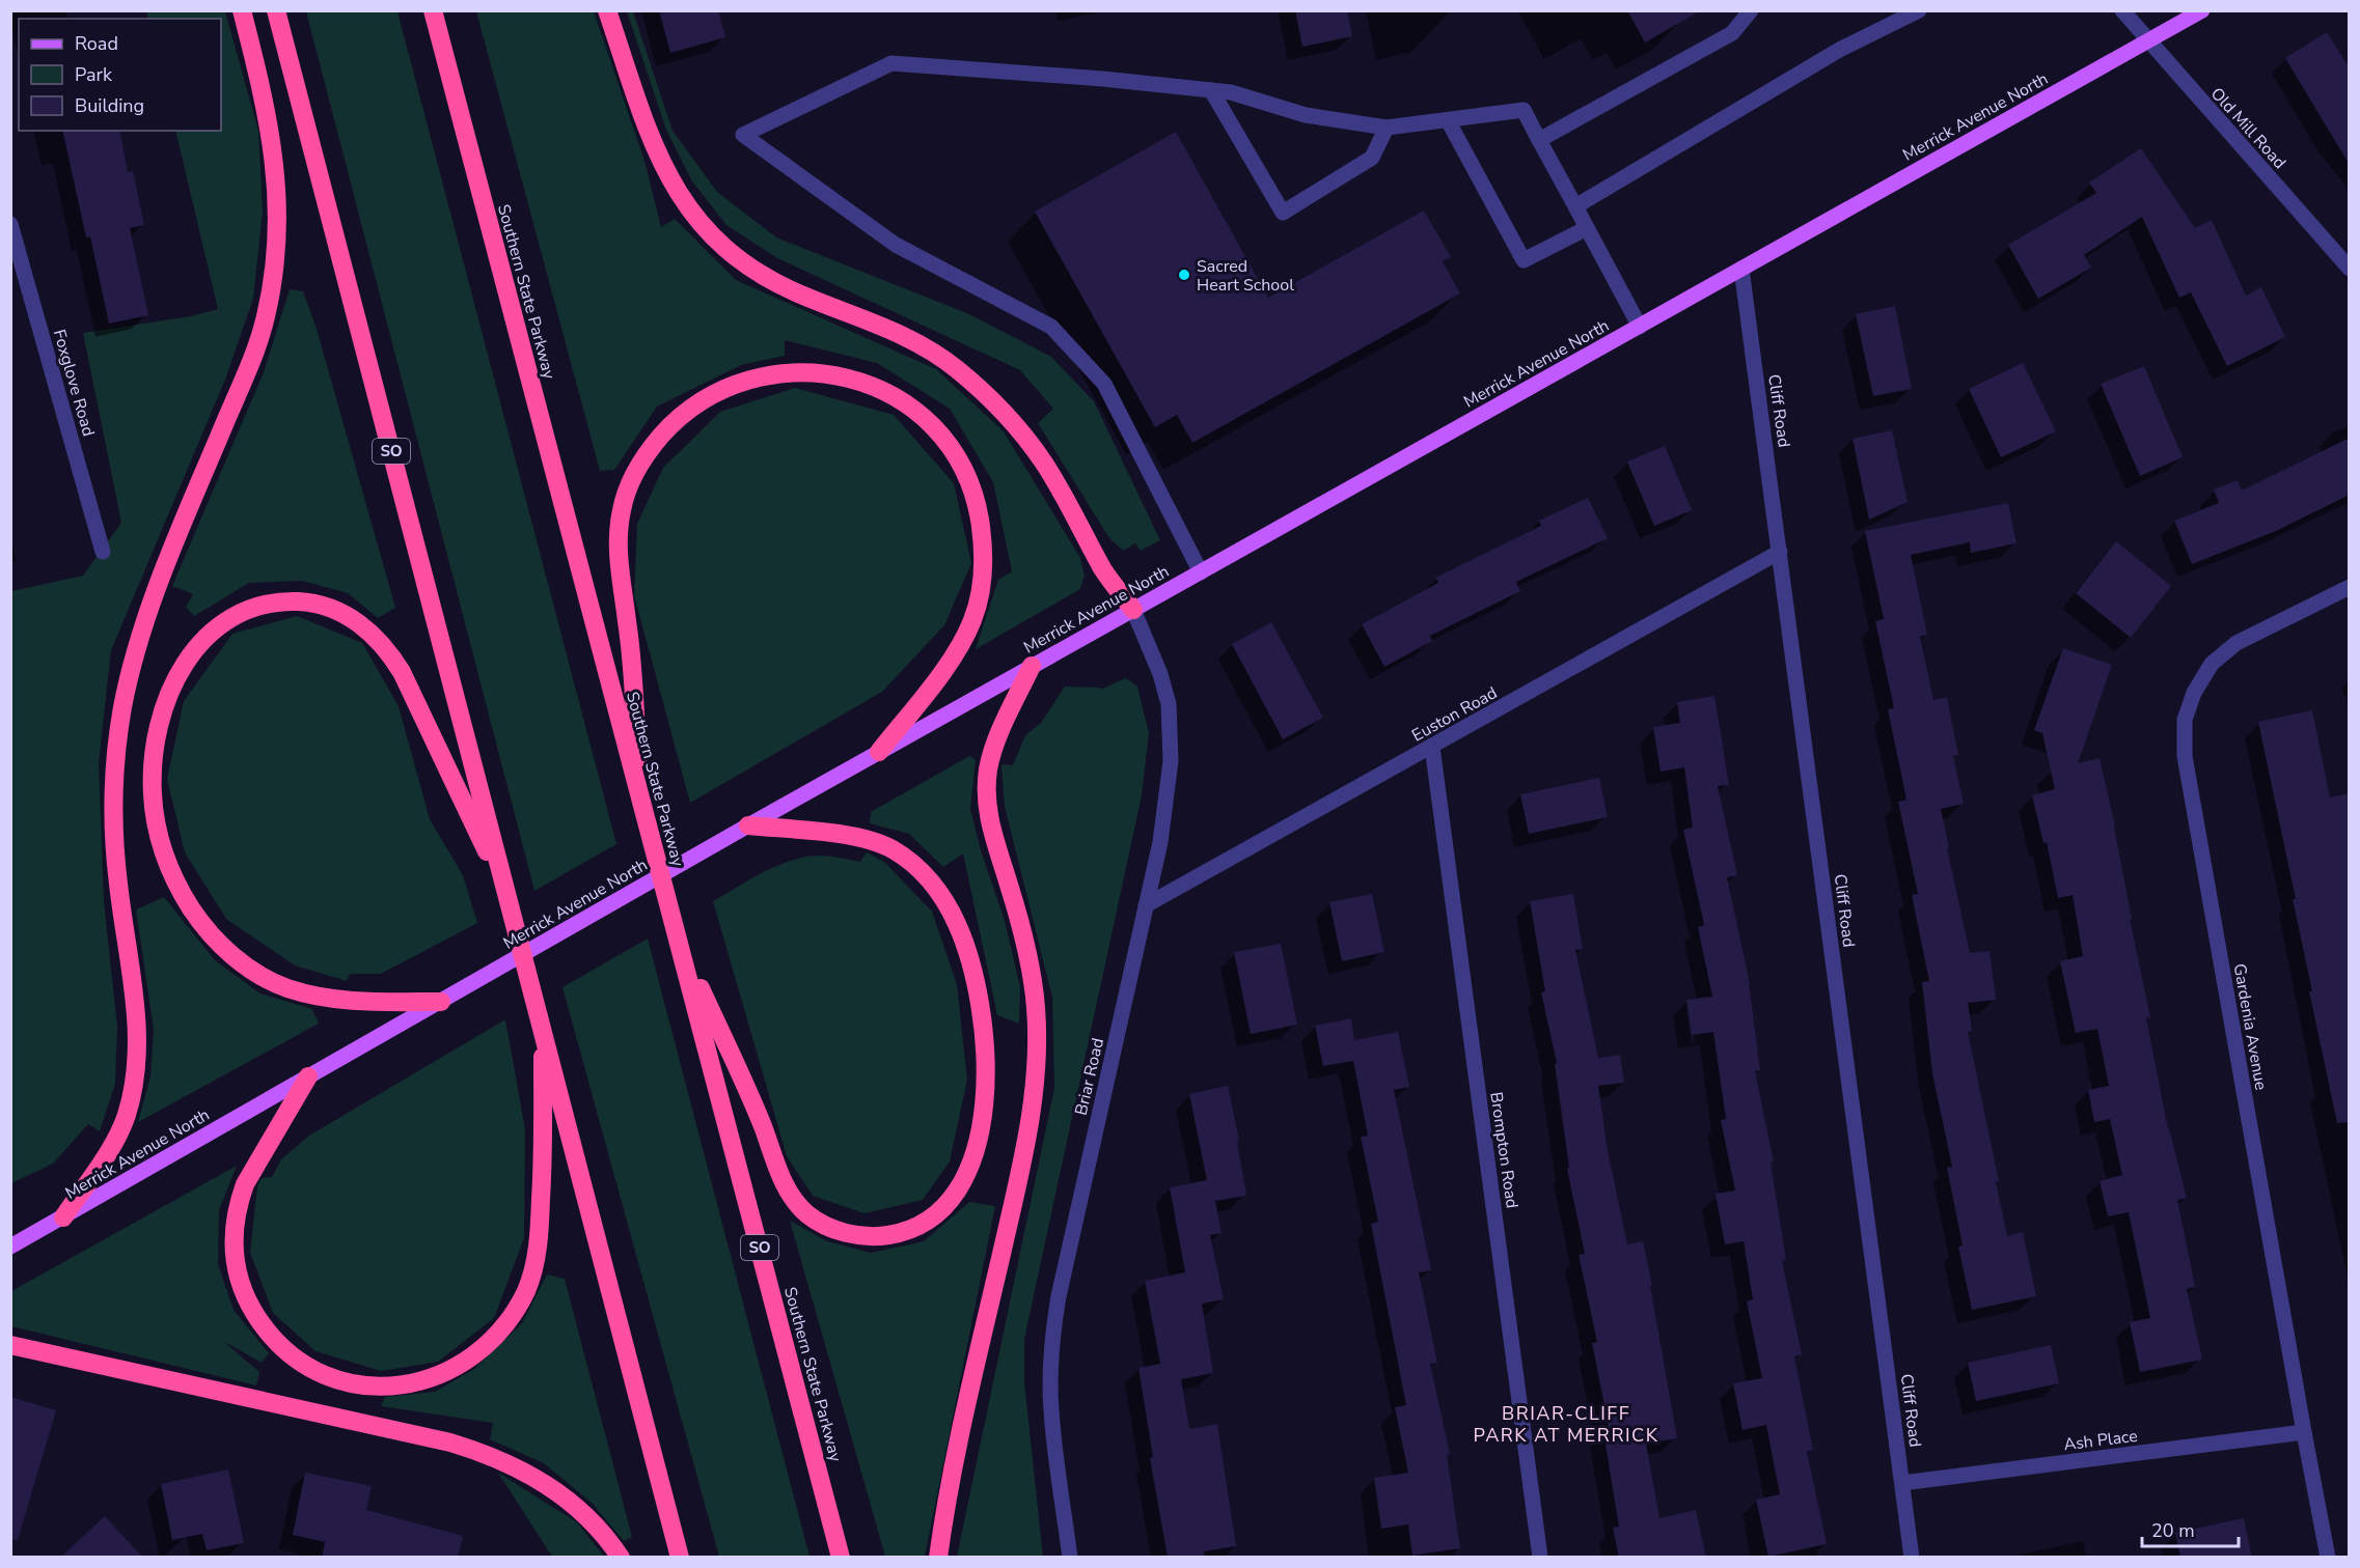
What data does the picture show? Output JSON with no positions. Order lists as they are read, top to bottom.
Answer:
{
  "streets": {
    "highway": ["Southern State Parkway", "SO"],
    "main road": ["Merrick Avenue North"],
    "street": [
      "Old Mill Road",
      "Foxglove Road",
      "Cliff Road",
      "Euston Road",
      "Gardenia Avenue",
      "Briar Road",
      "Brompton Road",
      "Ash Place"
    ]
  },
  "crossings": [
    ["Merrick Avenue North", "Old Mill Road"],
    ["Merrick Avenue North", "Cliff Road"],
    ["Merrick Avenue North", "Briar Road"],
    ["Cliff Road", "Euston Road"],
    ["Cliff Road", "Ash Place"],
    ["Euston Road", "Briar Road"],
    ["Euston Road", "Brompton Road"],
    ["Gardenia Avenue", "Ash Place"]
  ],
  "districts": ["BRIAR-CLIFF PARK AT MERRICK"],
  "places": ["Sacred Heart School"],
  "legend": ["Road", "Park", "Building"],
  "scale_bar": "20 m"
}
